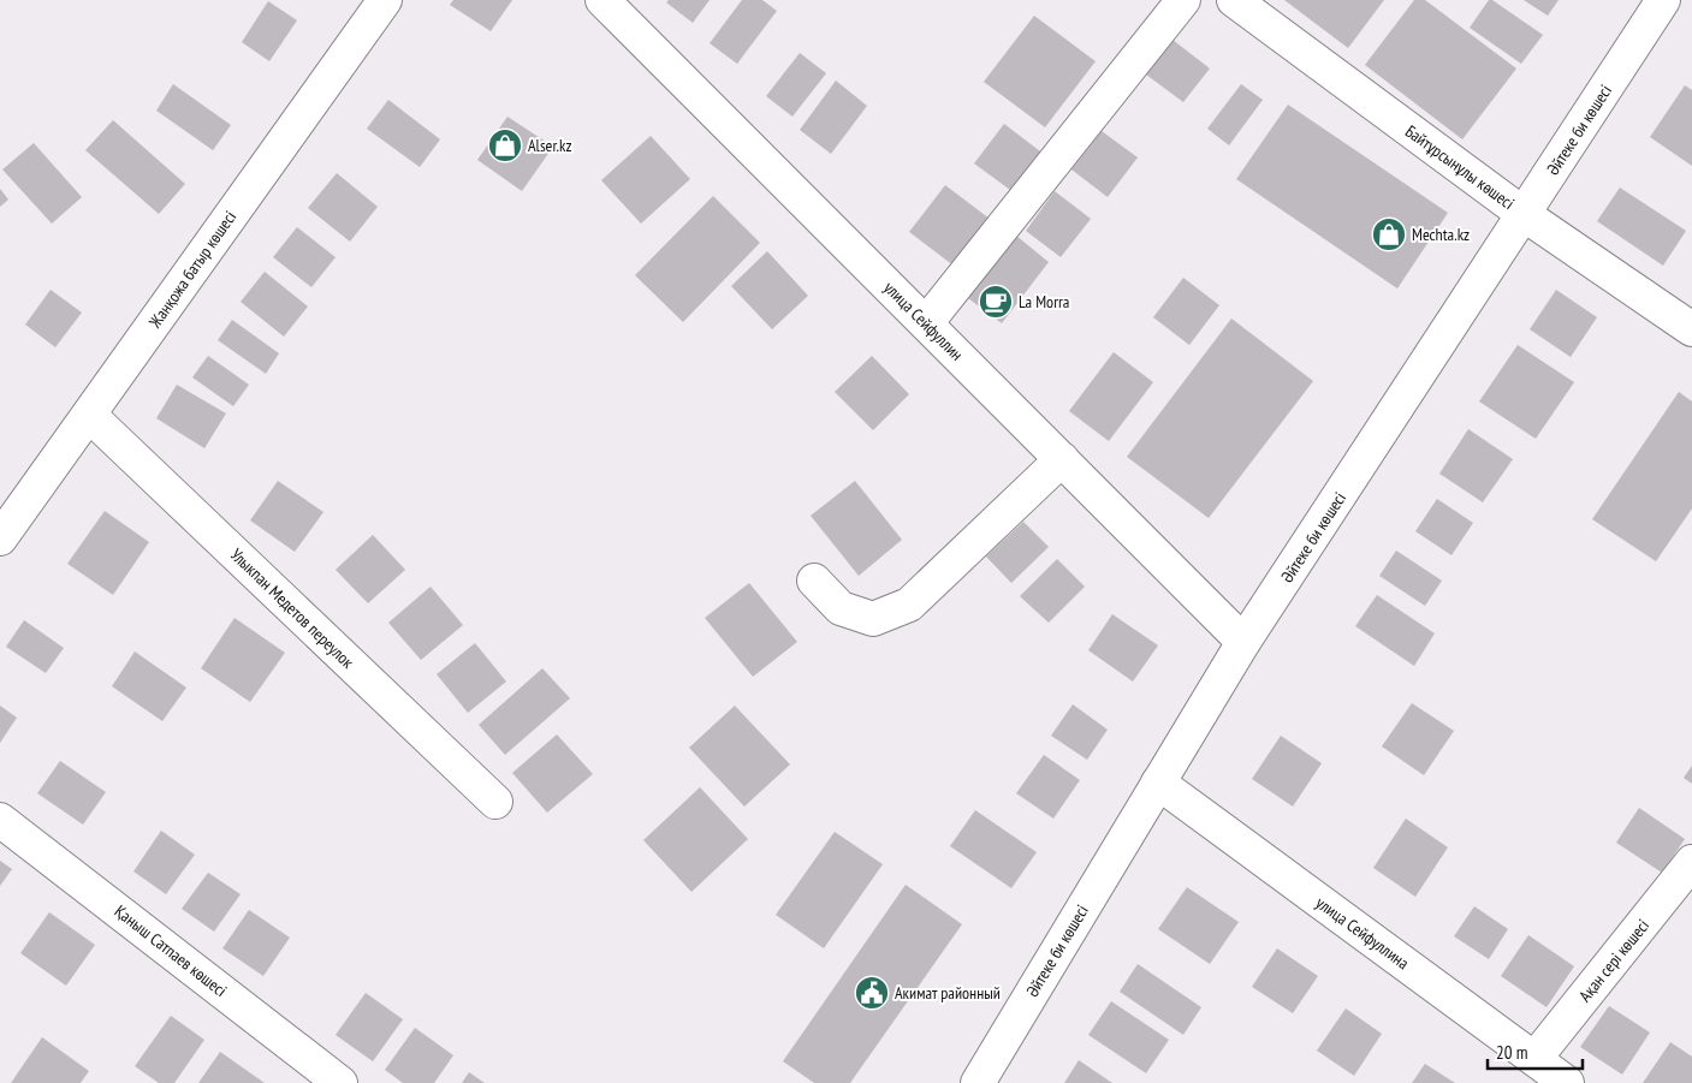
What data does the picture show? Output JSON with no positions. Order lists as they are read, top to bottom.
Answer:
{
  "streets": {
    "street": [
      "Әйтеке би көшесі",
      "Байтұрсынұлы көшесі",
      "Жанқожа батыр көшесі",
      "улица Сейфуллин",
      "Улыкпан Медетов переулок",
      "улица Сейфуллина",
      "Қаныш Сатпаев көшесі",
      "Ақан сері көшесі"
    ]
  },
  "crossings": [
    ["Әйтеке би көшесі", "Байтұрсынұлы көшесі"],
    ["Әйтеке би көшесі", "улица Сейфуллин"],
    ["Әйтеке би көшесі", "улица Сейфуллина"],
    ["Жанқожа батыр көшесі", "Улыкпан Медетов переулок"],
    ["улица Сейфуллина", "Ақан сері көшесі"]
  ],
  "places": {
    "shop": ["Alser.kz", "Mechta.kz"],
    "cafe": ["La Morra"],
    "public building": ["Акимат районный"]
  },
  "scale_bar": "20 m"
}
